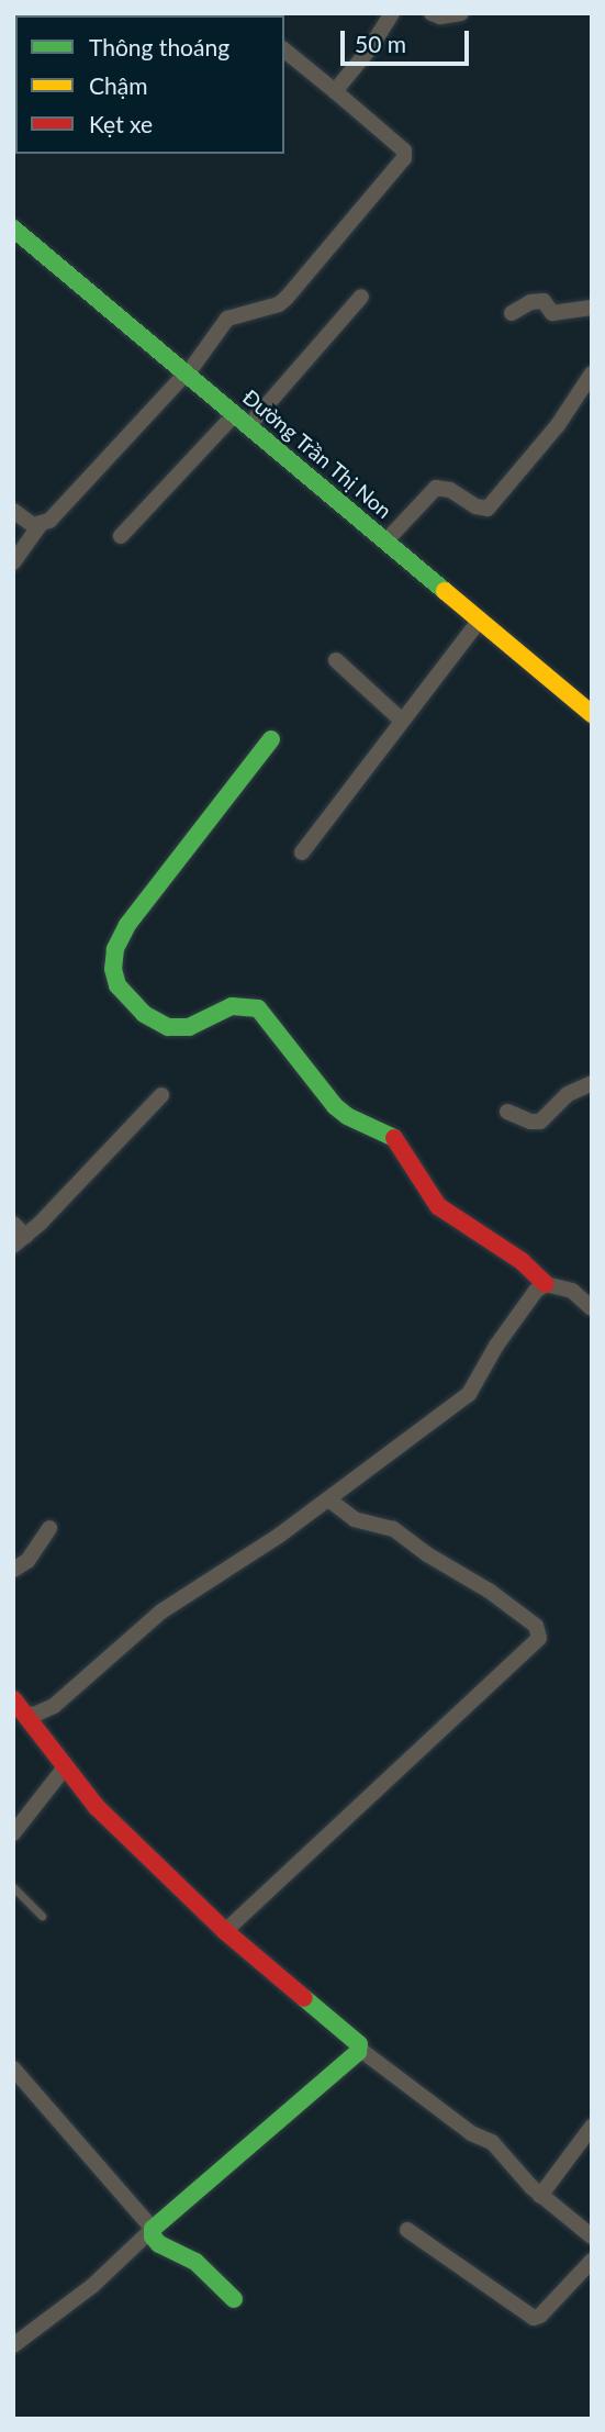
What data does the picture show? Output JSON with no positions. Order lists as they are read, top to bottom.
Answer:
{
  "streets": {
    "street": ["Đường Trần Thị Non"]
  },
  "legend": ["Thông thoáng", "Chậm", "Kẹt xe"],
  "scale_bar": "50 m"
}
